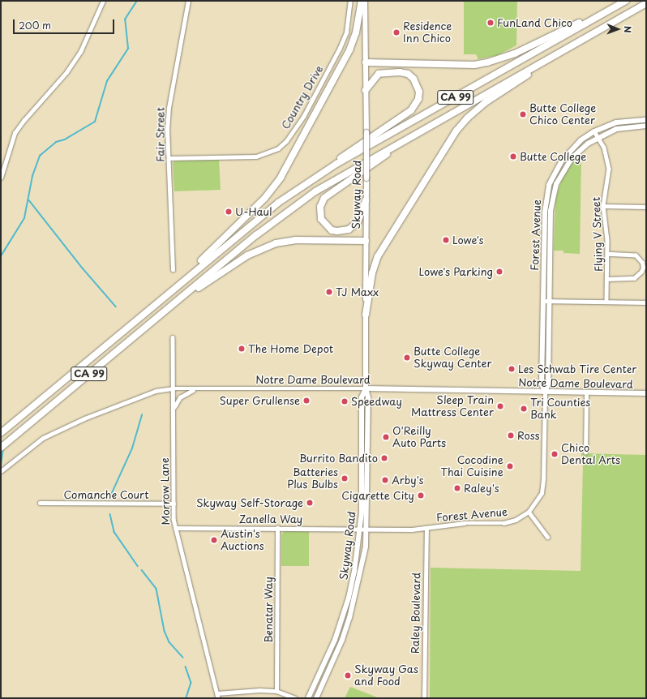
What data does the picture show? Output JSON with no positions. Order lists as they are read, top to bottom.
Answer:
{
  "streets": {
    "highway": ["CA 99"],
    "main road": ["Skyway Road", "Forest Avenue", "Notre Dame Boulevard"],
    "street": [
      "Country Drive",
      "Fair Street",
      "Flying V Street",
      "Morrow Lane",
      "Comanche Court",
      "Zanella Way",
      "Benatar Way",
      "Raley Boulevard"
    ]
  },
  "crossings": [
    ["Country Drive", "Fair Street"],
    ["Skyway Road", "Forest Avenue"],
    ["Skyway Road", "Notre Dame Boulevard"],
    ["Skyway Road", "Zanella Way"],
    ["Flying V Street", "Forest Avenue"],
    ["Forest Avenue", "Notre Dame Boulevard"],
    ["Forest Avenue", "Zanella Way"],
    ["Forest Avenue", "Raley Boulevard"],
    ["Notre Dame Boulevard", "Morrow Lane"],
    ["Morrow Lane", "Comanche Court"],
    ["Morrow Lane", "Zanella Way"],
    ["Zanella Way", "Benatar Way"]
  ],
  "places": [
    "FunLand Chico",
    "Residence Inn Chico",
    "Butte College Chico Center",
    "Butte College",
    "U-Haul",
    "Lowe's",
    "Lowe's Parking",
    "TJ Maxx",
    "The Home Depot",
    "Butte College Skyway Center",
    "Les Schwab Tire Center",
    "Super Grullense",
    "Speedway",
    "Sleep Train Mattress Center",
    "Tri Counties Bank",
    "Ross",
    "O'Reilly Auto Parts",
    "Chico Dental Arts",
    "Burrito Bandito",
    "Cocodine Thai Cuisine",
    "Batteries Plus Bulbs",
    "Arby's",
    "Raley's",
    "Cigarette City",
    "Skyway Self-Storage",
    "Austin's Auctions",
    "Skyway Gas and Food"
  ],
  "scale_bar": "200 m",
  "north": "right"
}
